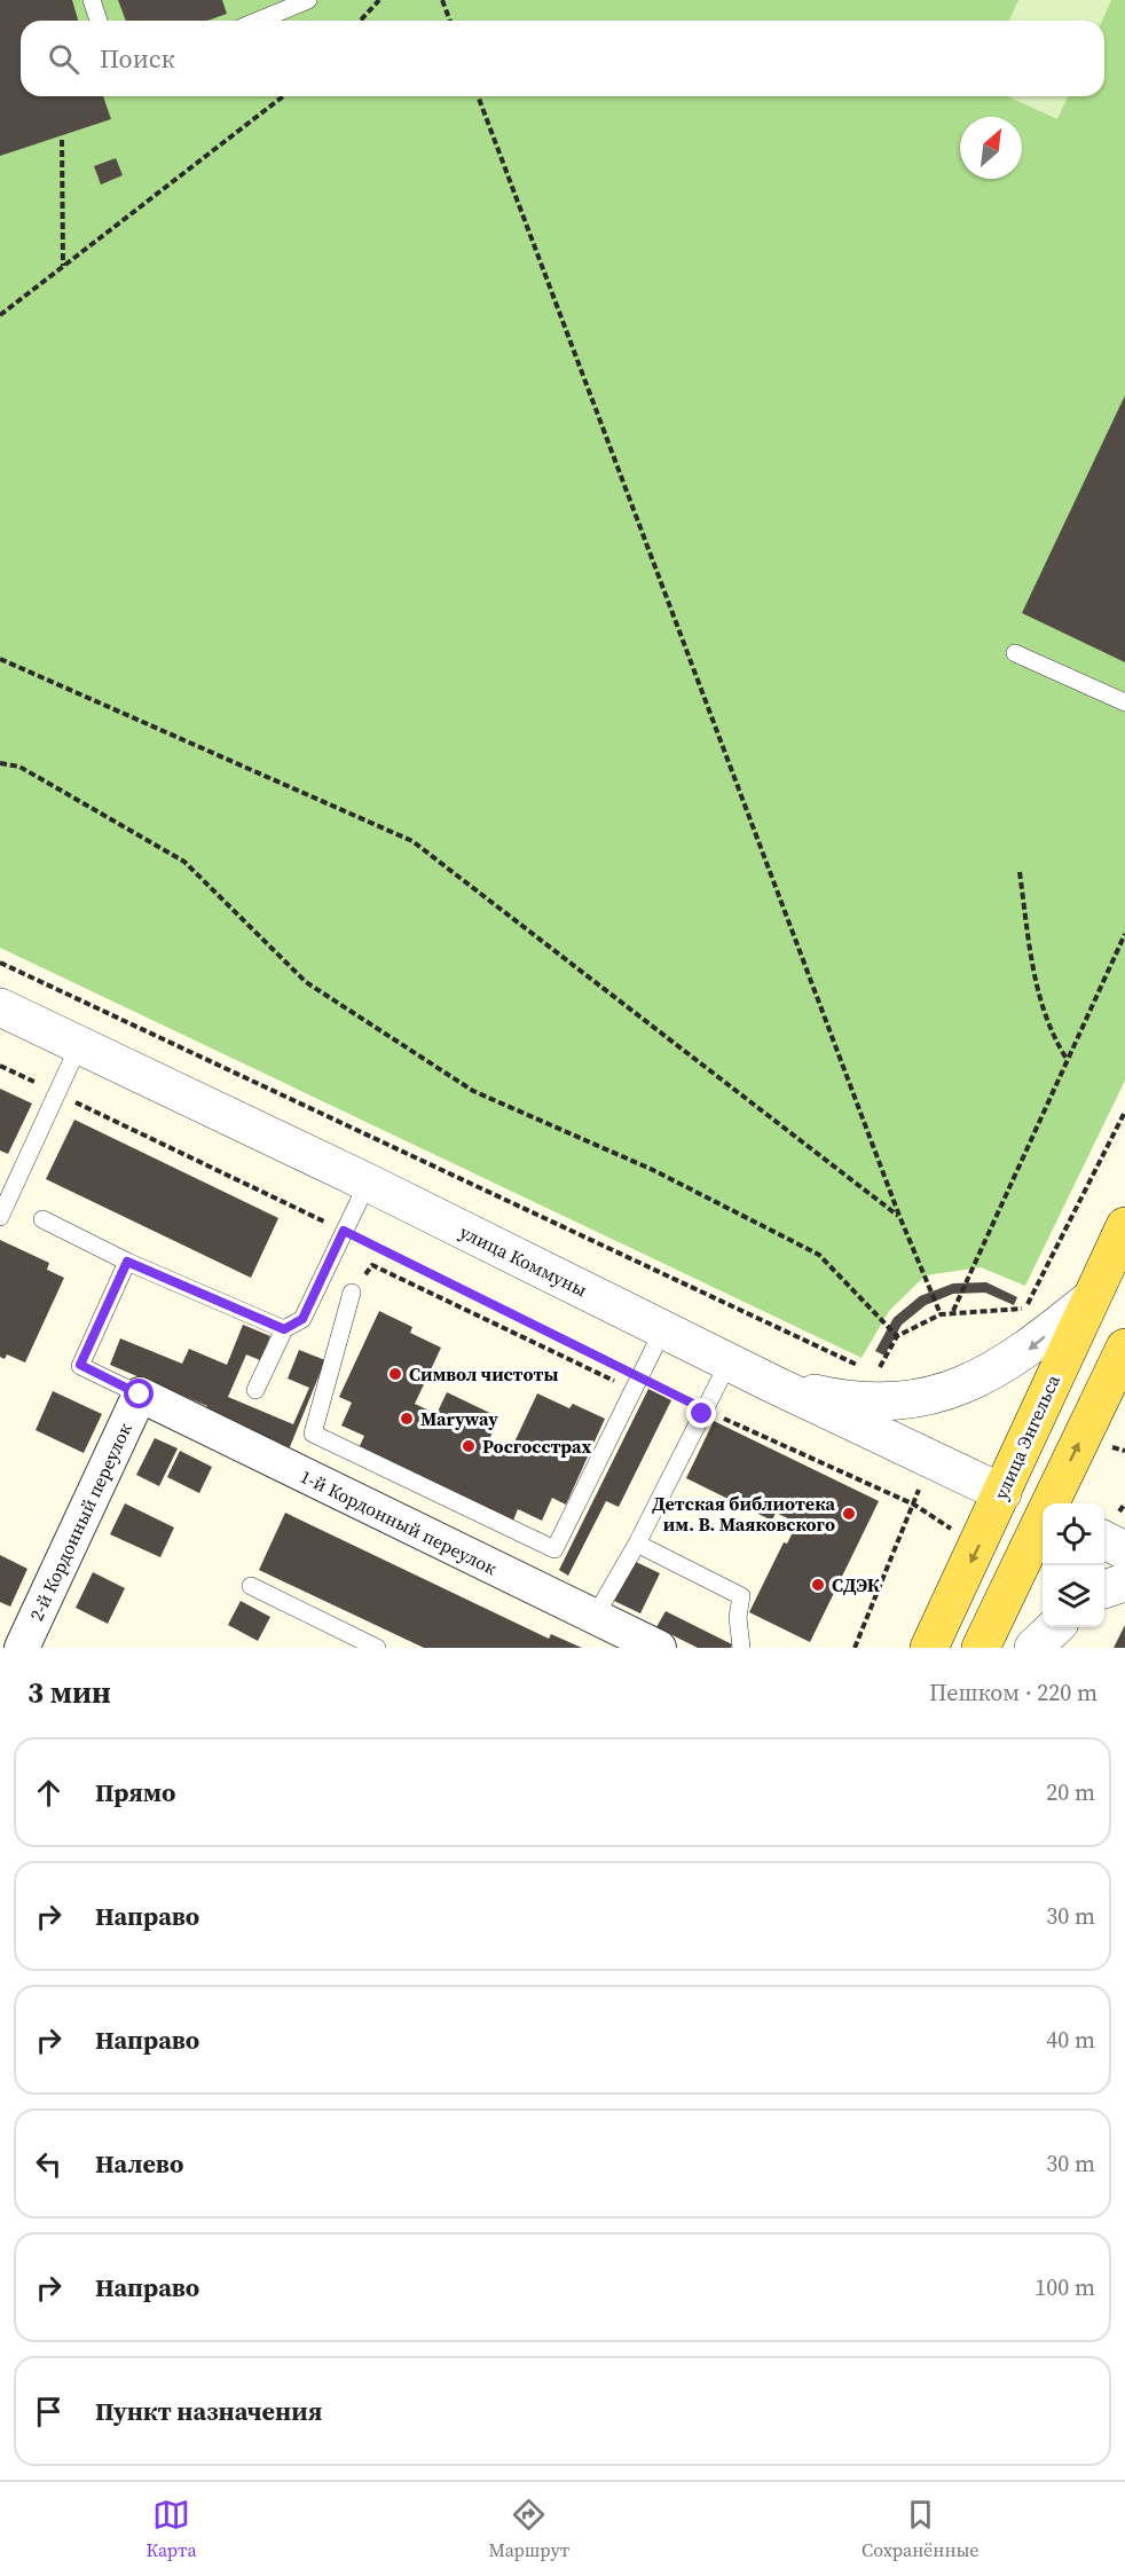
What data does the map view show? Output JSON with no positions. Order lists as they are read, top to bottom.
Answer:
{
  "streets": {
    "main road": ["улица Коммуны", "улица Энгельса"],
    "street": ["2-й Кордонный переулок", "1-й Кордонный переулок"]
  },
  "crossings": [
    ["улица Коммуны", "улица Энгельса"],
    ["2-й Кордонный переулок", "1-й Кордонный переулок"]
  ],
  "places": [
    "Символ чистоты",
    "Maryway",
    "Росгосстрах",
    "Детская библиотека им. В. Маяковского",
    "СДЭК"
  ],
  "north": "top right",
  "page": {
    "search": "Поиск",
    "heading": ["3 мин", "Пешком · 220 m"],
    "list": [
      ["Прямо", "20 m"],
      ["Направо", "30 m"],
      ["Направо", "40 m"],
      ["Налево", "30 m"],
      ["Направо", "100 m"],
      "Пункт назначения"
    ],
    "nav": ["Карта", "Маршрут", "Сохранённые"]
  }
}
